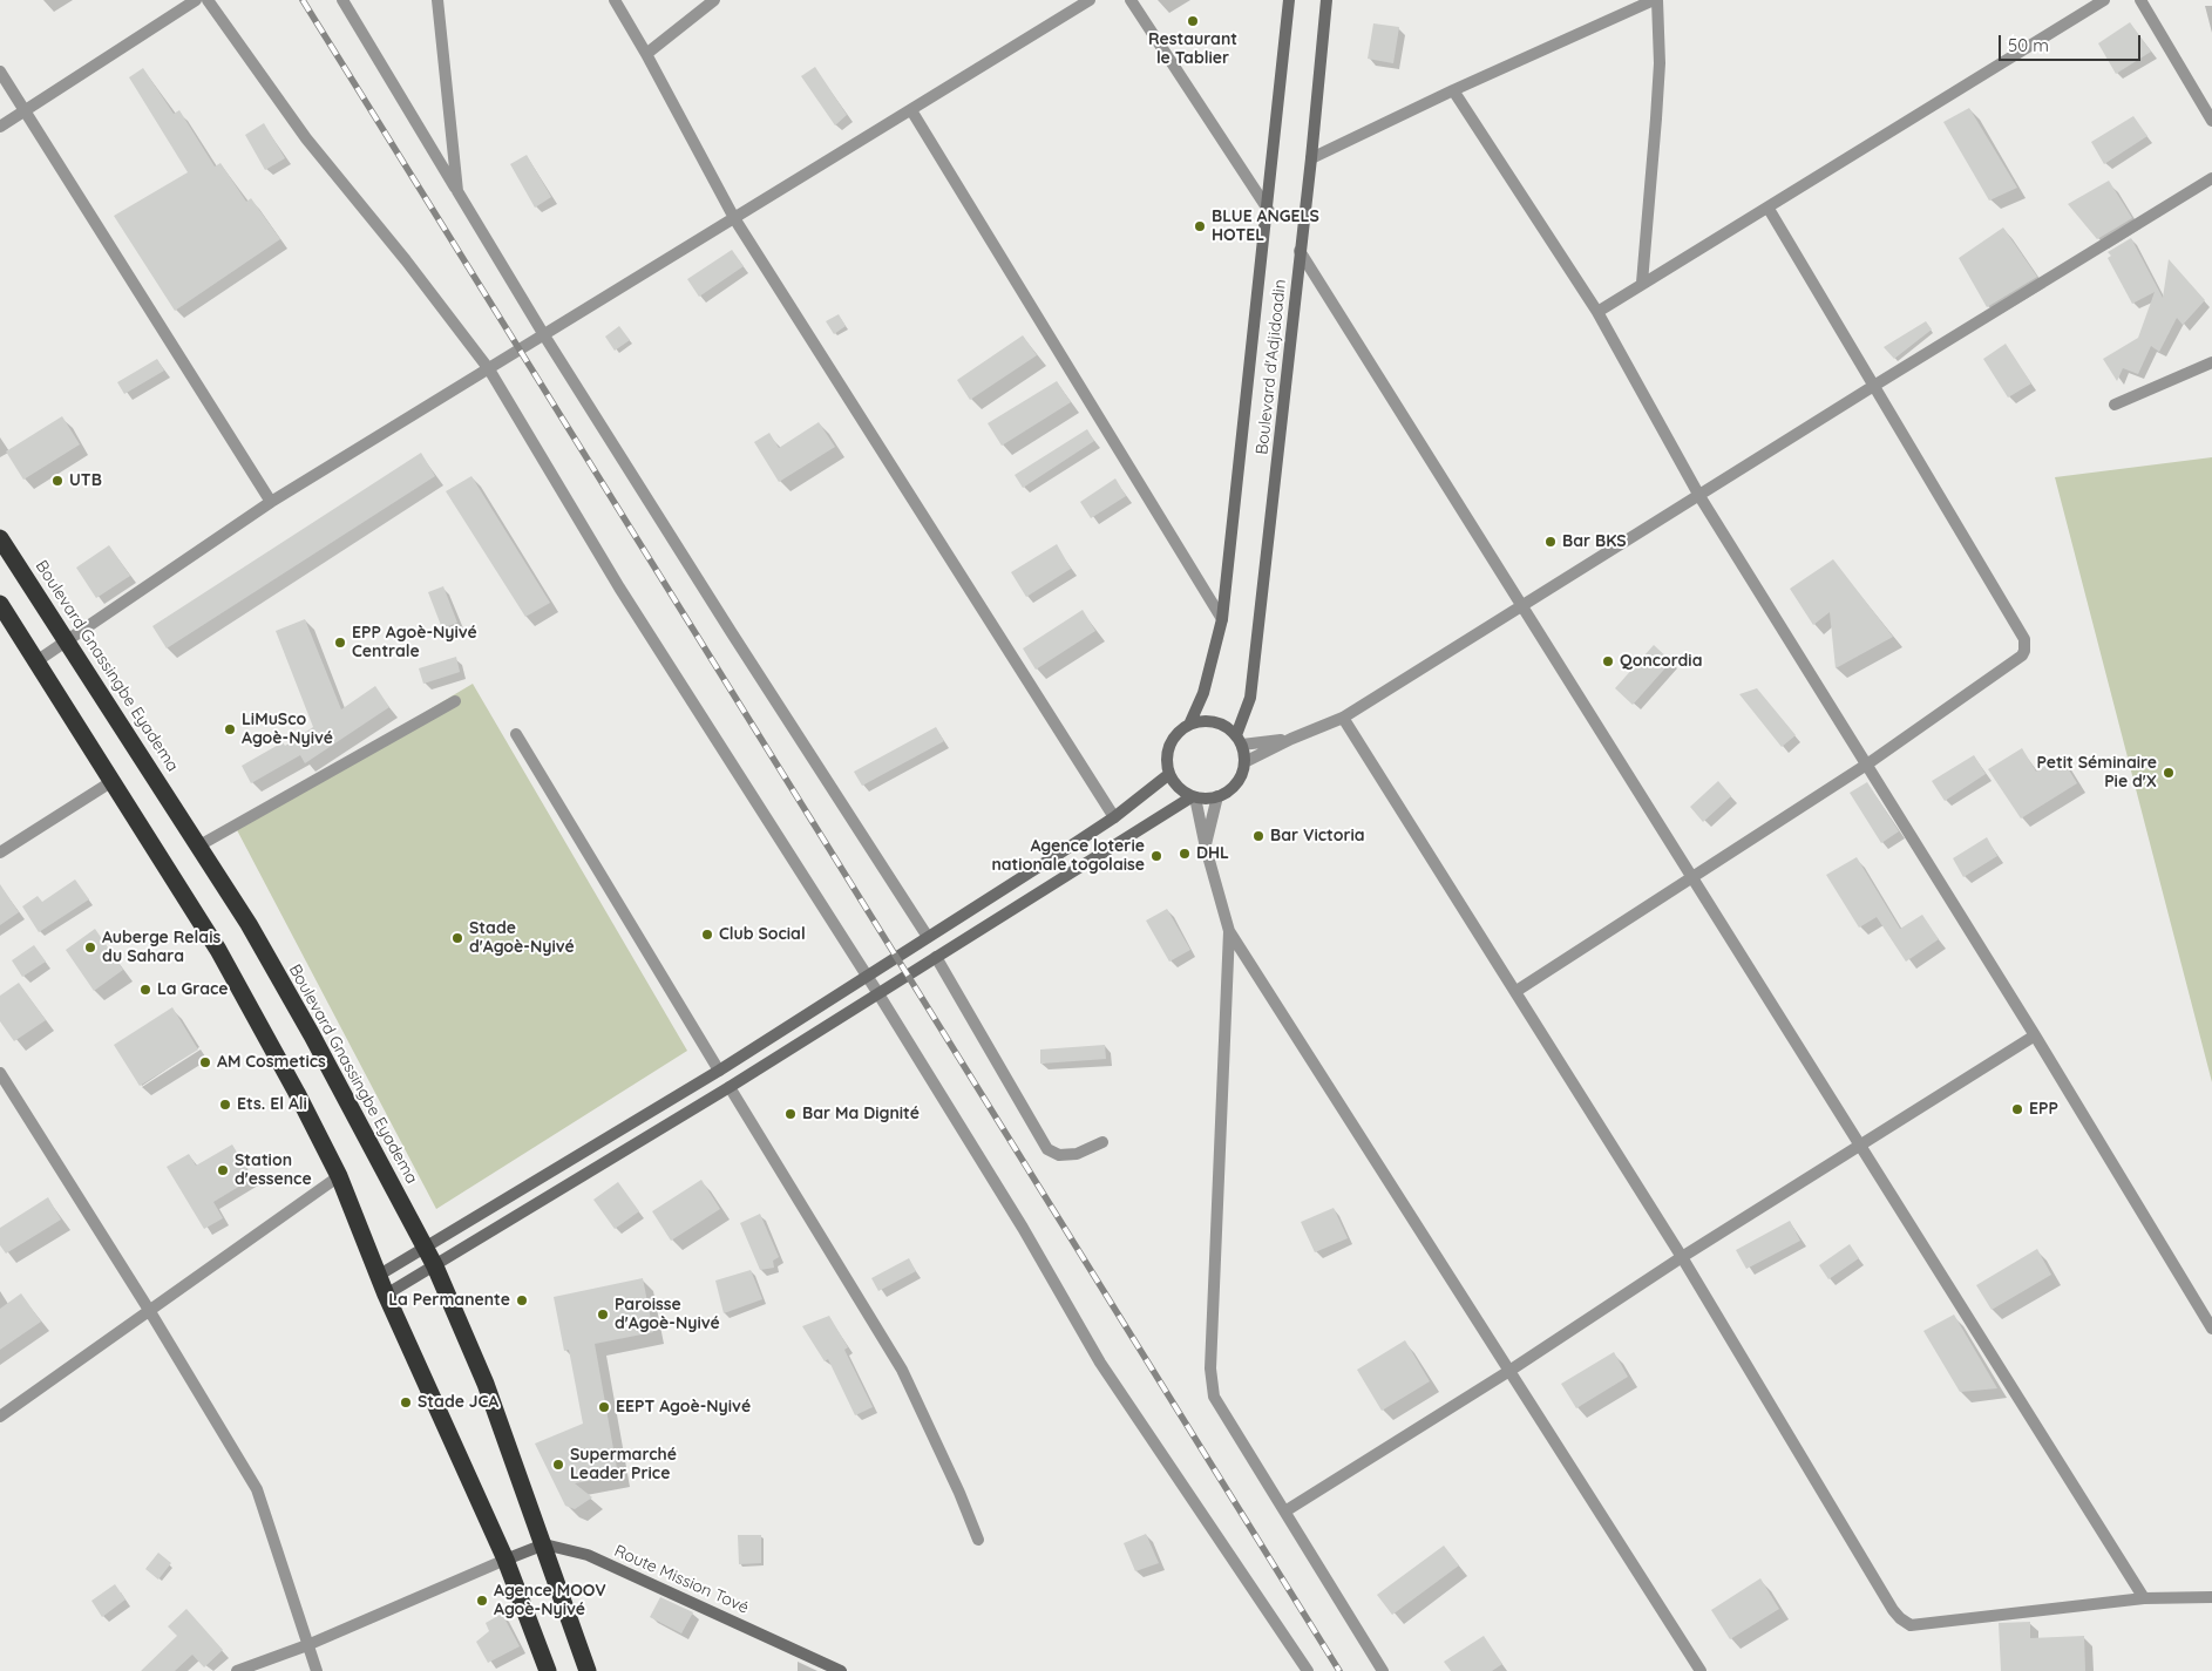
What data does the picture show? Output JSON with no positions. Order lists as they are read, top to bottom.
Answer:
{
  "streets": {
    "highway": ["Boulevard Gnassingbe Eyadema"],
    "main road": ["Boulevard d'Adjidoadin", "Route Mission Tové"]
  },
  "crossings": [
    ["Boulevard Gnassingbe Eyadema", "Route Mission Tové"]
  ],
  "places": [
    "Restaurant le Tablier",
    "BLUE ANGELS HOTEL",
    "UTB",
    "Bar BKS",
    "EPP Agoè-Nyivé Centrale",
    "Qoncordia",
    "LiMuSco Agoè-Nyivé",
    "Petit Séminaire Pie d'X",
    "Bar Victoria",
    "DHL",
    "Agence loterie nationale togolaise",
    "Club Social",
    "Stade d'Agoè-Nyivé",
    "Auberge Relais du Sahara",
    "La Grace",
    "AM Cosmetics",
    "Ets. El Ali",
    "EPP",
    "Bar Ma Dignité",
    "Station d'essence",
    "La Permanente",
    "Paroisse d'Agoè-Nyivé",
    "Stade JCA",
    "EEPT Agoè-Nyivé",
    "Supermarché Leader Price",
    "Agence MOOV Agoè-Nyivé"
  ],
  "scale_bar": "50 m"
}
